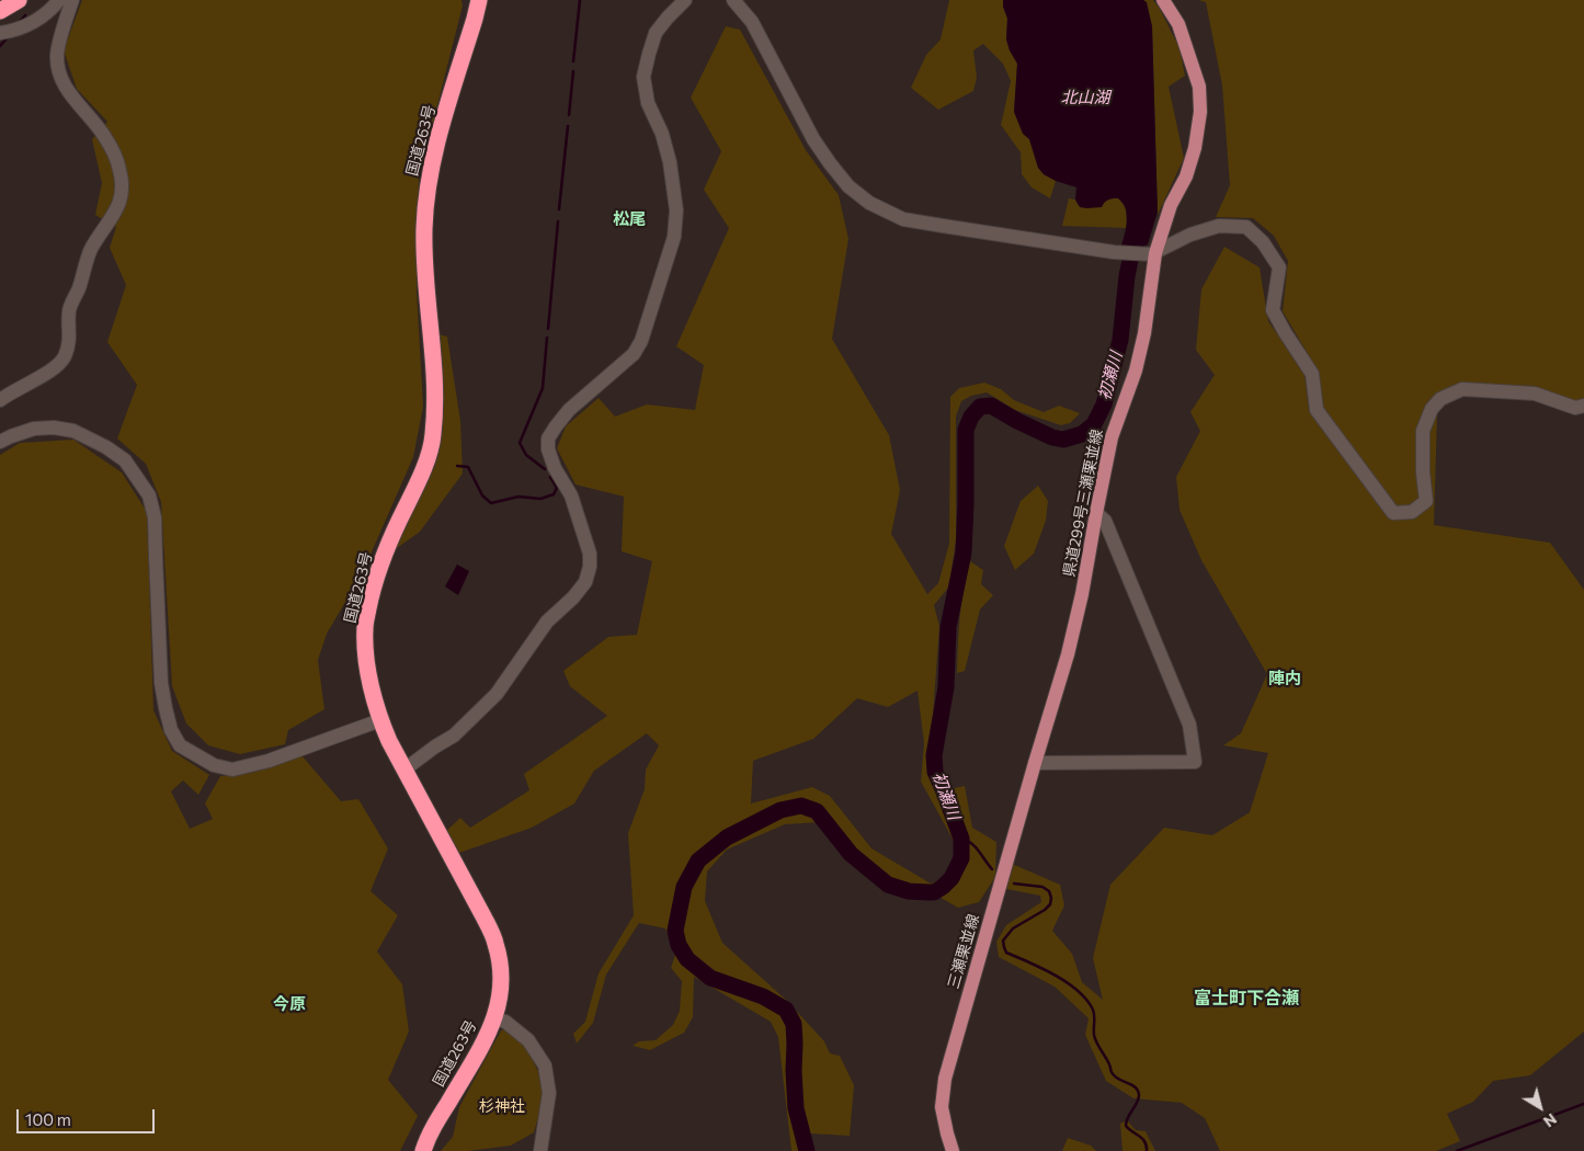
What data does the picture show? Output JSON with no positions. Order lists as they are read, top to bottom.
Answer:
{
  "streets": {
    "highway": ["国道263号"],
    "main road": ["県道299号三瀬栗並線", "三瀬栗並線"]
  },
  "crossings": [
    ["県道299号三瀬栗並線", "三瀬栗並線"]
  ],
  "districts": [
    "松尾",
    "陣内",
    "富士町下合瀬",
    "今原"
  ],
  "water": ["北山湖", "初瀬川"],
  "parks": ["杉神社"],
  "scale_bar": "100 m",
  "north": "bottom right"
}
